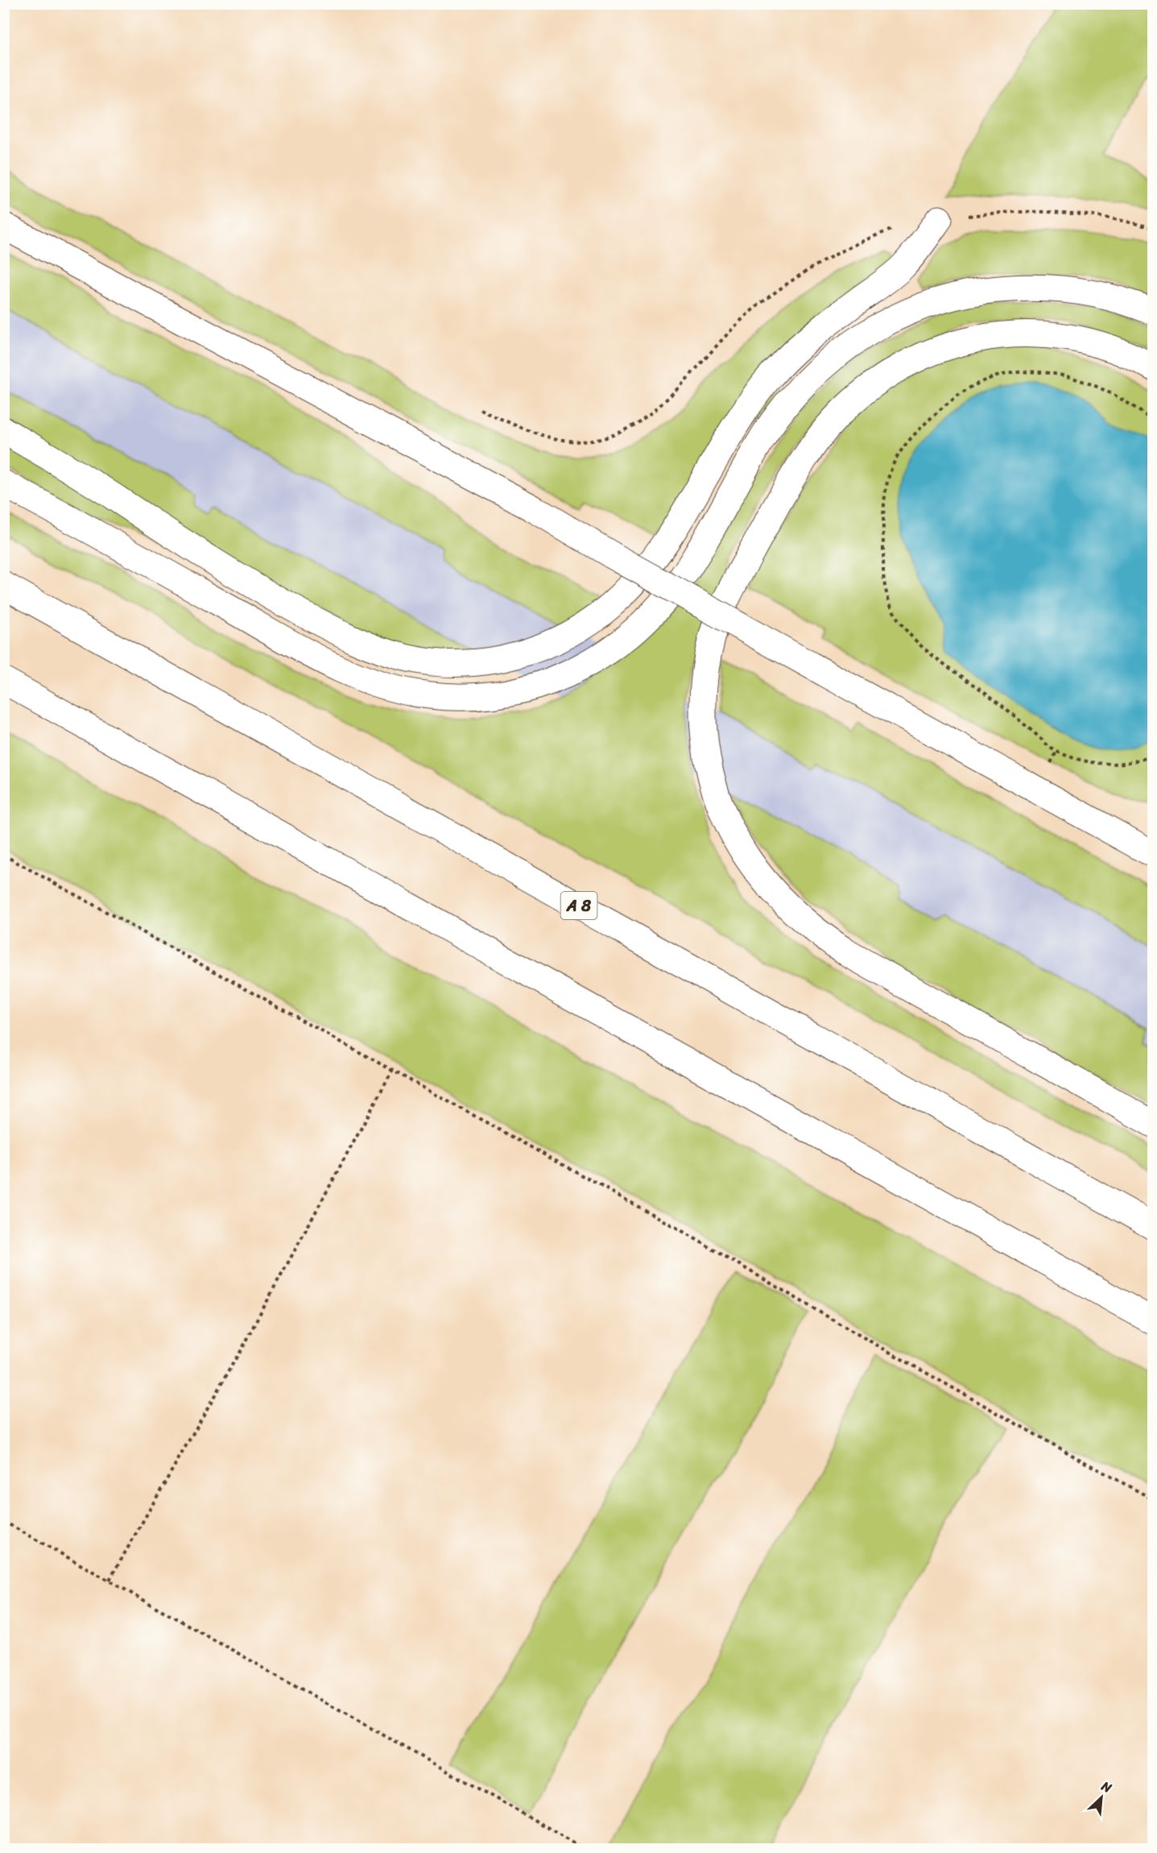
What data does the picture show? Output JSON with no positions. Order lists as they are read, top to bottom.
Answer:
{
  "streets": {
    "main road": ["A 8"]
  },
  "north": "top right"
}
